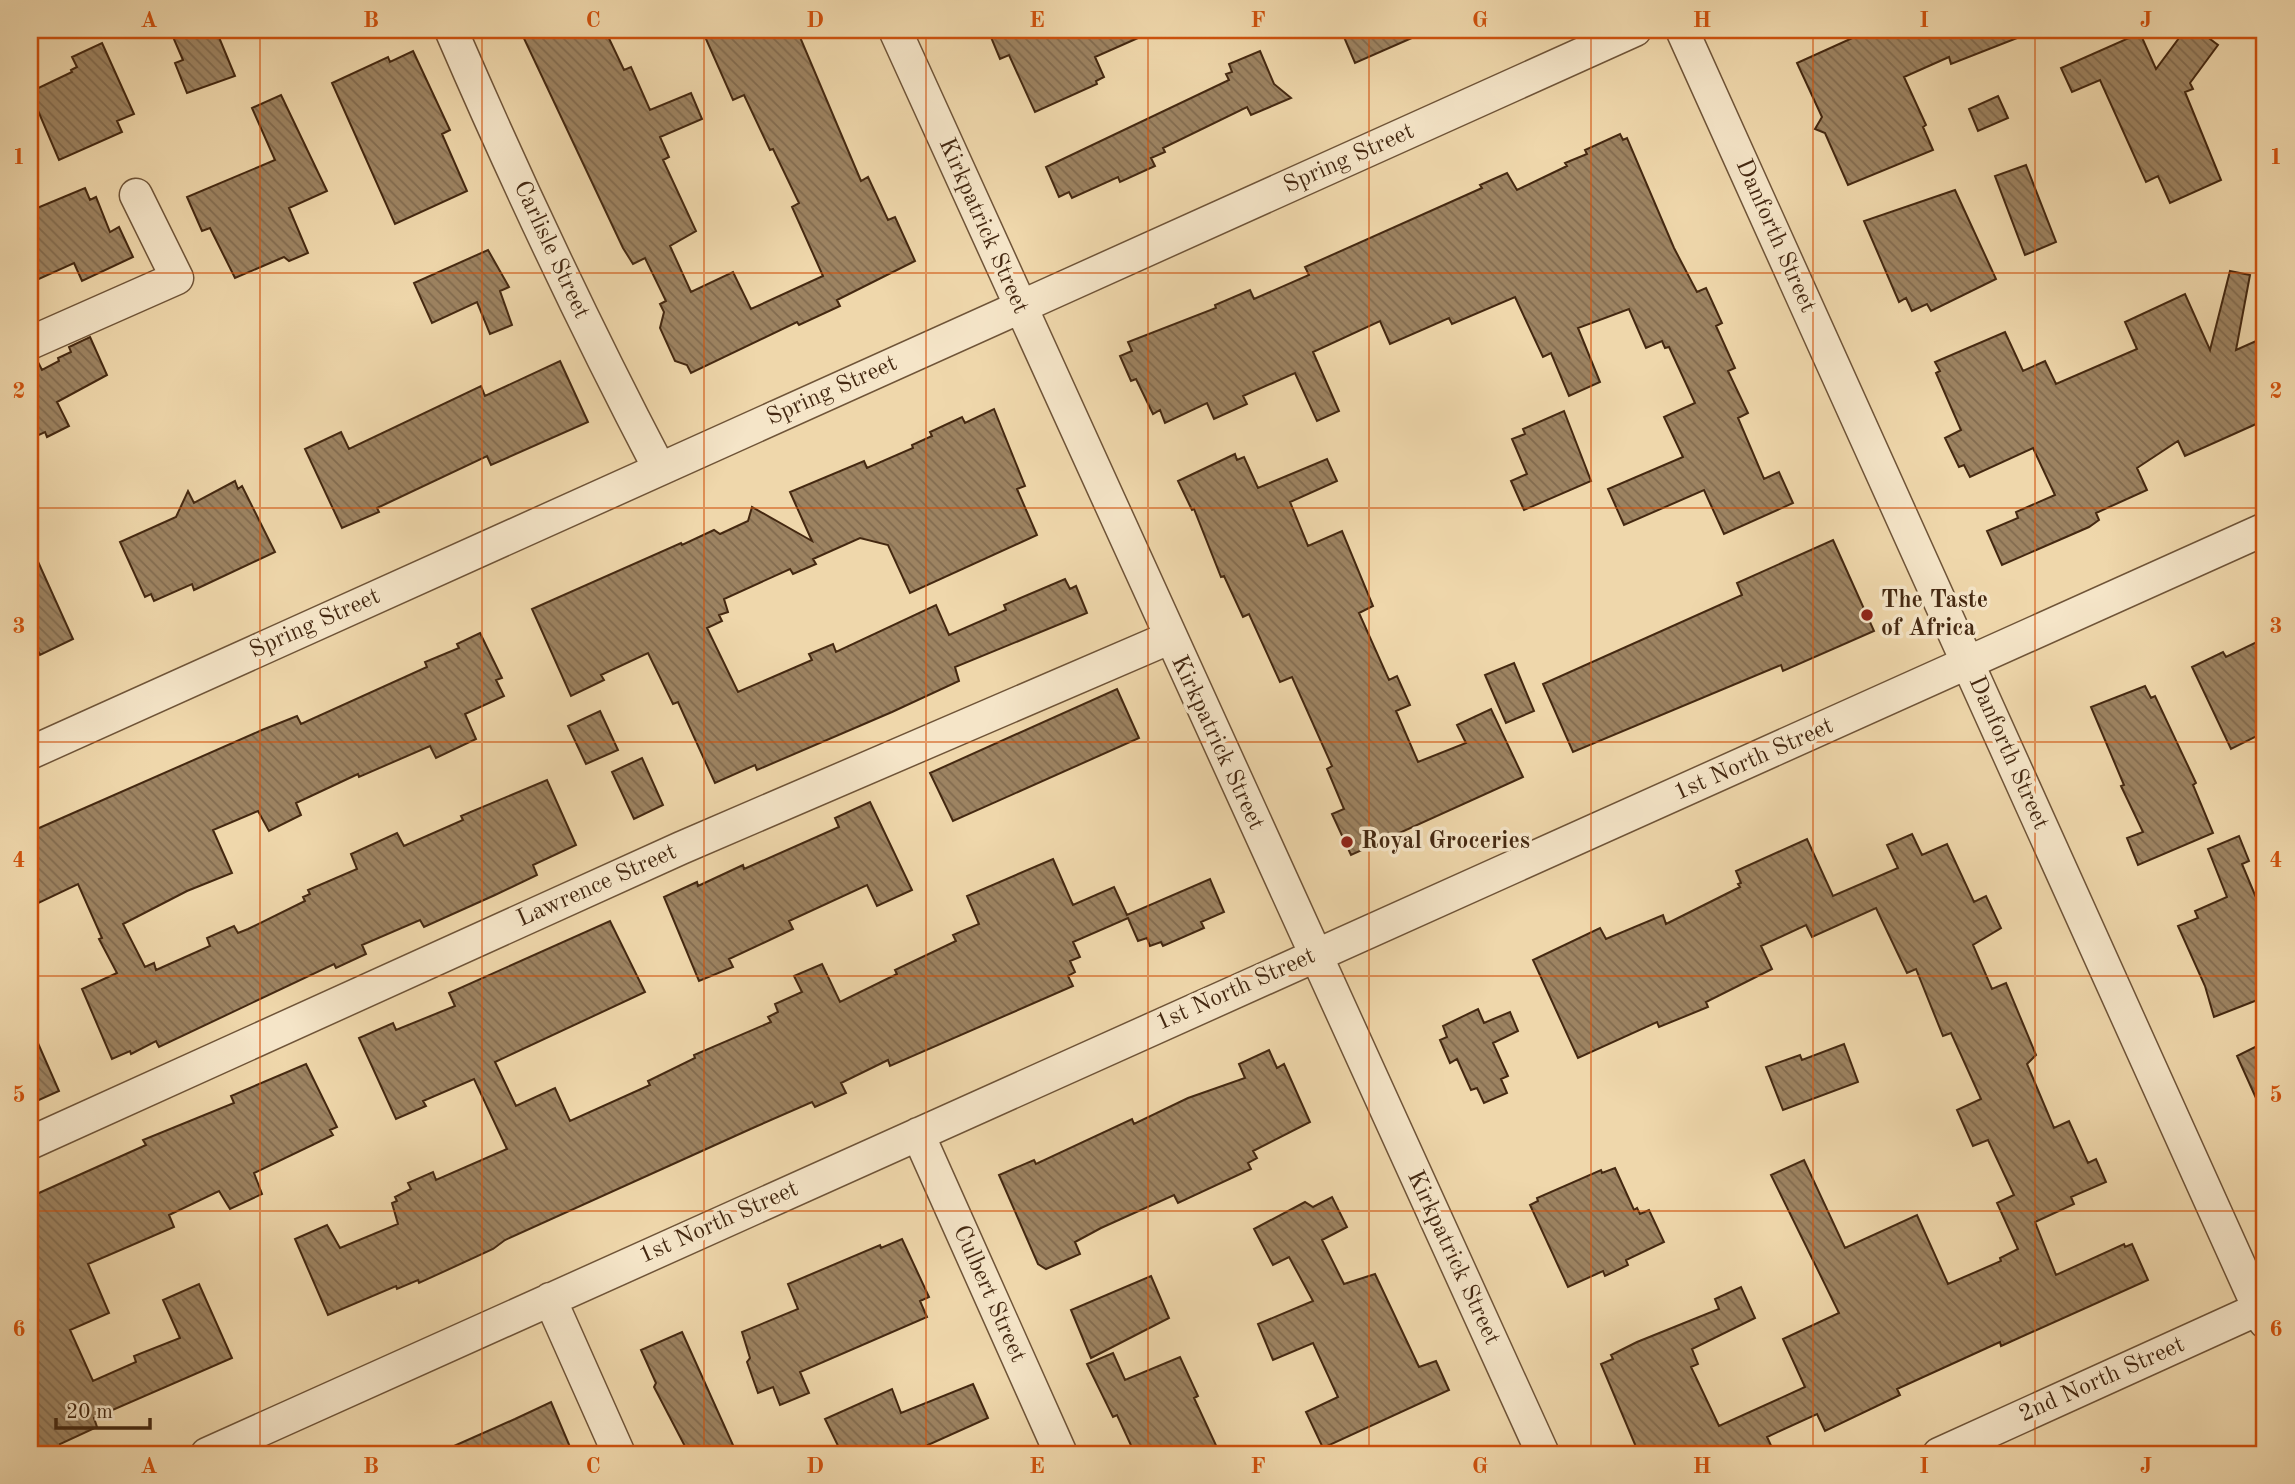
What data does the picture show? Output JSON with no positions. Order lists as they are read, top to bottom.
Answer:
{
  "streets": {
    "street": [
      "Spring Street",
      "Kirkpatrick Street",
      "Danforth Street",
      "Carlisle Street",
      "1st North Street",
      "Lawrence Street",
      "Culbert Street",
      "2nd North Street"
    ]
  },
  "crossings": [
    ["Spring Street", "Kirkpatrick Street"],
    ["Spring Street", "Carlisle Street"],
    ["Kirkpatrick Street", "1st North Street"],
    ["Kirkpatrick Street", "Lawrence Street"],
    ["Danforth Street", "1st North Street"],
    ["Danforth Street", "2nd North Street"],
    ["1st North Street", "Culbert Street"]
  ],
  "places": ["The Taste of Africa", "Royal Groceries"],
  "scale_bar": "20 m",
  "grid": {
    "columns": [
      "A",
      "B",
      "C",
      "D",
      "E",
      "F",
      "G",
      "H",
      "I",
      "J"
    ],
    "rows": [
      "1",
      "2",
      "3",
      "4",
      "5",
      "6"
    ]
  }
}
